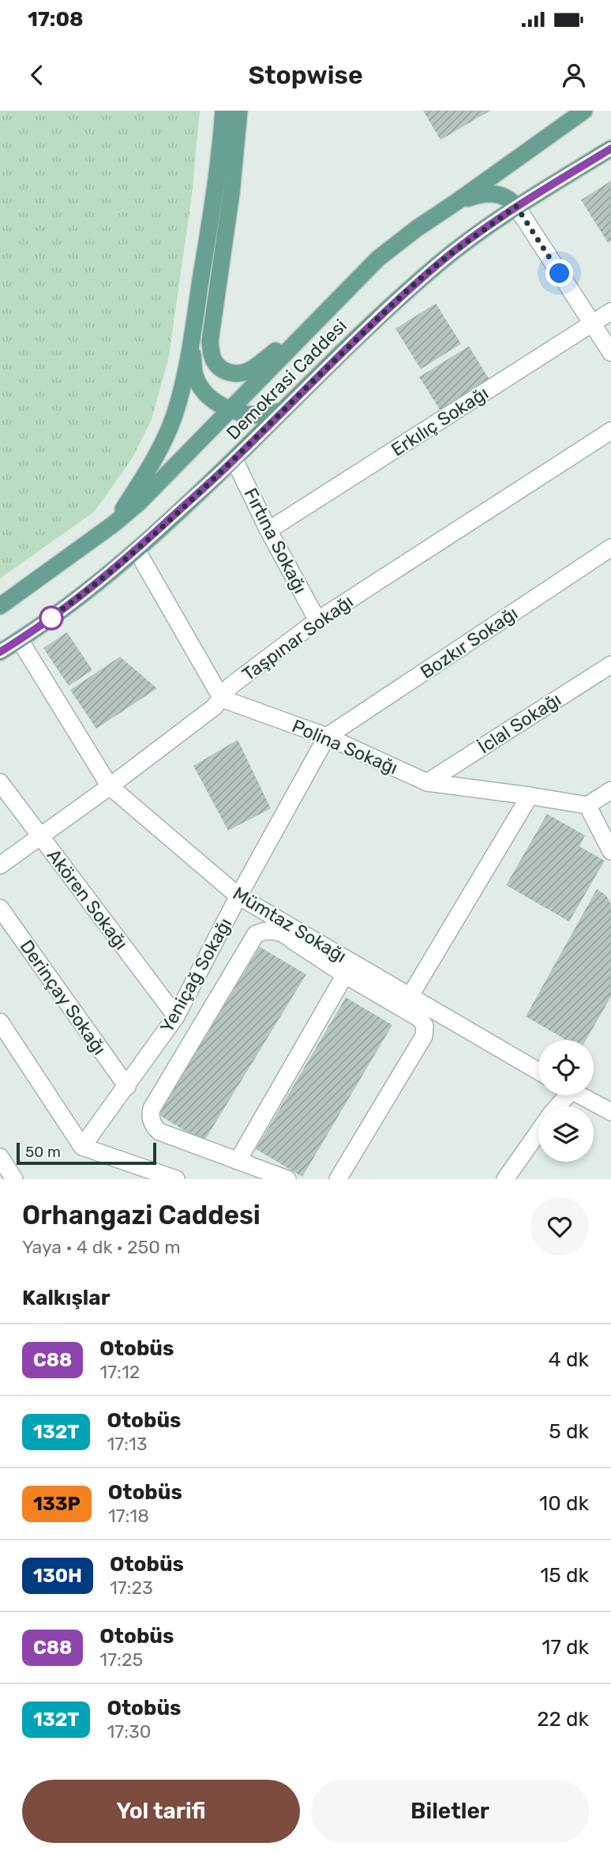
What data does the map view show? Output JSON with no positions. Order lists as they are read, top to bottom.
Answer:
{
  "streets": {
    "main road": ["Demokrasi Caddesi"],
    "street": [
      "Erkılıç Sokağı",
      "Fırtına Sokağı",
      "Taşpınar Sokağı",
      "Bozkır Sokağı",
      "İclal Sokağı",
      "Polina Sokağı",
      "Akören Sokağı",
      "Mümtaz Sokağı",
      "Yeniçağ Sokağı",
      "Derinçay Sokağı"
    ]
  },
  "crossings": [
    ["Demokrasi Caddesi", "Fırtına Sokağı"],
    ["Demokrasi Caddesi", "Mümtaz Sokağı"],
    ["Erkılıç Sokağı", "Fırtına Sokağı"],
    ["Fırtına Sokağı", "Taşpınar Sokağı"],
    ["Taşpınar Sokağı", "Polina Sokağı"],
    ["Taşpınar Sokağı", "Akören Sokağı"],
    ["Taşpınar Sokağı", "Mümtaz Sokağı"],
    ["Bozkır Sokağı", "Polina Sokağı"],
    ["Bozkır Sokağı", "Yeniçağ Sokağı"],
    ["İclal Sokağı", "Polina Sokağı"],
    ["Polina Sokağı", "Yeniçağ Sokağı"],
    ["Akören Sokağı", "Yeniçağ Sokağı"],
    ["Mümtaz Sokağı", "Yeniçağ Sokağı"],
    ["Yeniçağ Sokağı", "Derinçay Sokağı"]
  ],
  "lines": ["bus line C88"],
  "scale_bar": "50 m",
  "page": {
    "status": "17:08",
    "header": "Stopwise",
    "scale": "50 m",
    "heading": [
      ["Orhangazi Caddesi", "Yaya · 4 dk · 250 m"],
      "Kalkışlar"
    ],
    "list": [
      {
        "mark": "C88",
        "name": "Otobüs",
        "note": "17:12",
        "value": "4 dk"
      },
      {
        "mark": "132T",
        "name": "Otobüs",
        "note": "17:13",
        "value": "5 dk"
      },
      {
        "mark": "133P",
        "name": "Otobüs",
        "note": "17:18",
        "value": "10 dk"
      },
      {
        "mark": "130H",
        "name": "Otobüs",
        "note": "17:23",
        "value": "15 dk"
      },
      {
        "mark": "C88",
        "name": "Otobüs",
        "note": "17:25",
        "value": "17 dk"
      },
      {
        "mark": "132T",
        "name": "Otobüs",
        "note": "17:30",
        "value": "22 dk"
      }
    ],
    "buttons": ["Yol tarifi", "Biletler"]
  }
}
